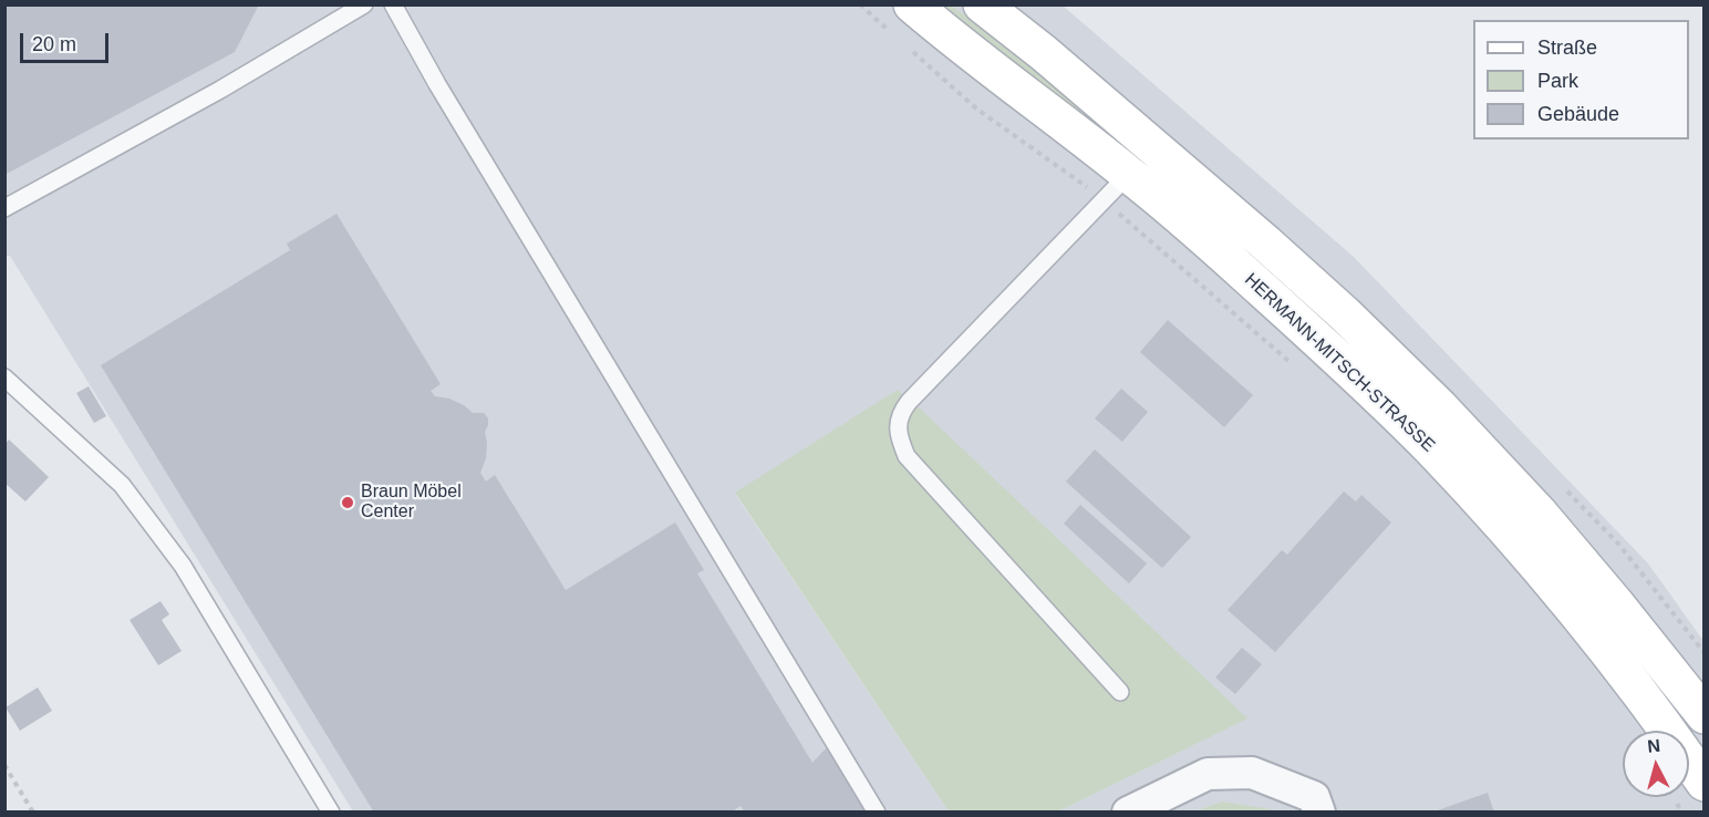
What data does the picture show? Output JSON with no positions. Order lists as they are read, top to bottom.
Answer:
{
  "streets": {
    "main road": ["HERMANN-MITSCH-STRASSE"]
  },
  "places": ["Braun Möbel Center"],
  "legend": ["Straße", "Park", "Gebäude"],
  "scale_bar": "20 m",
  "north": "top"
}
